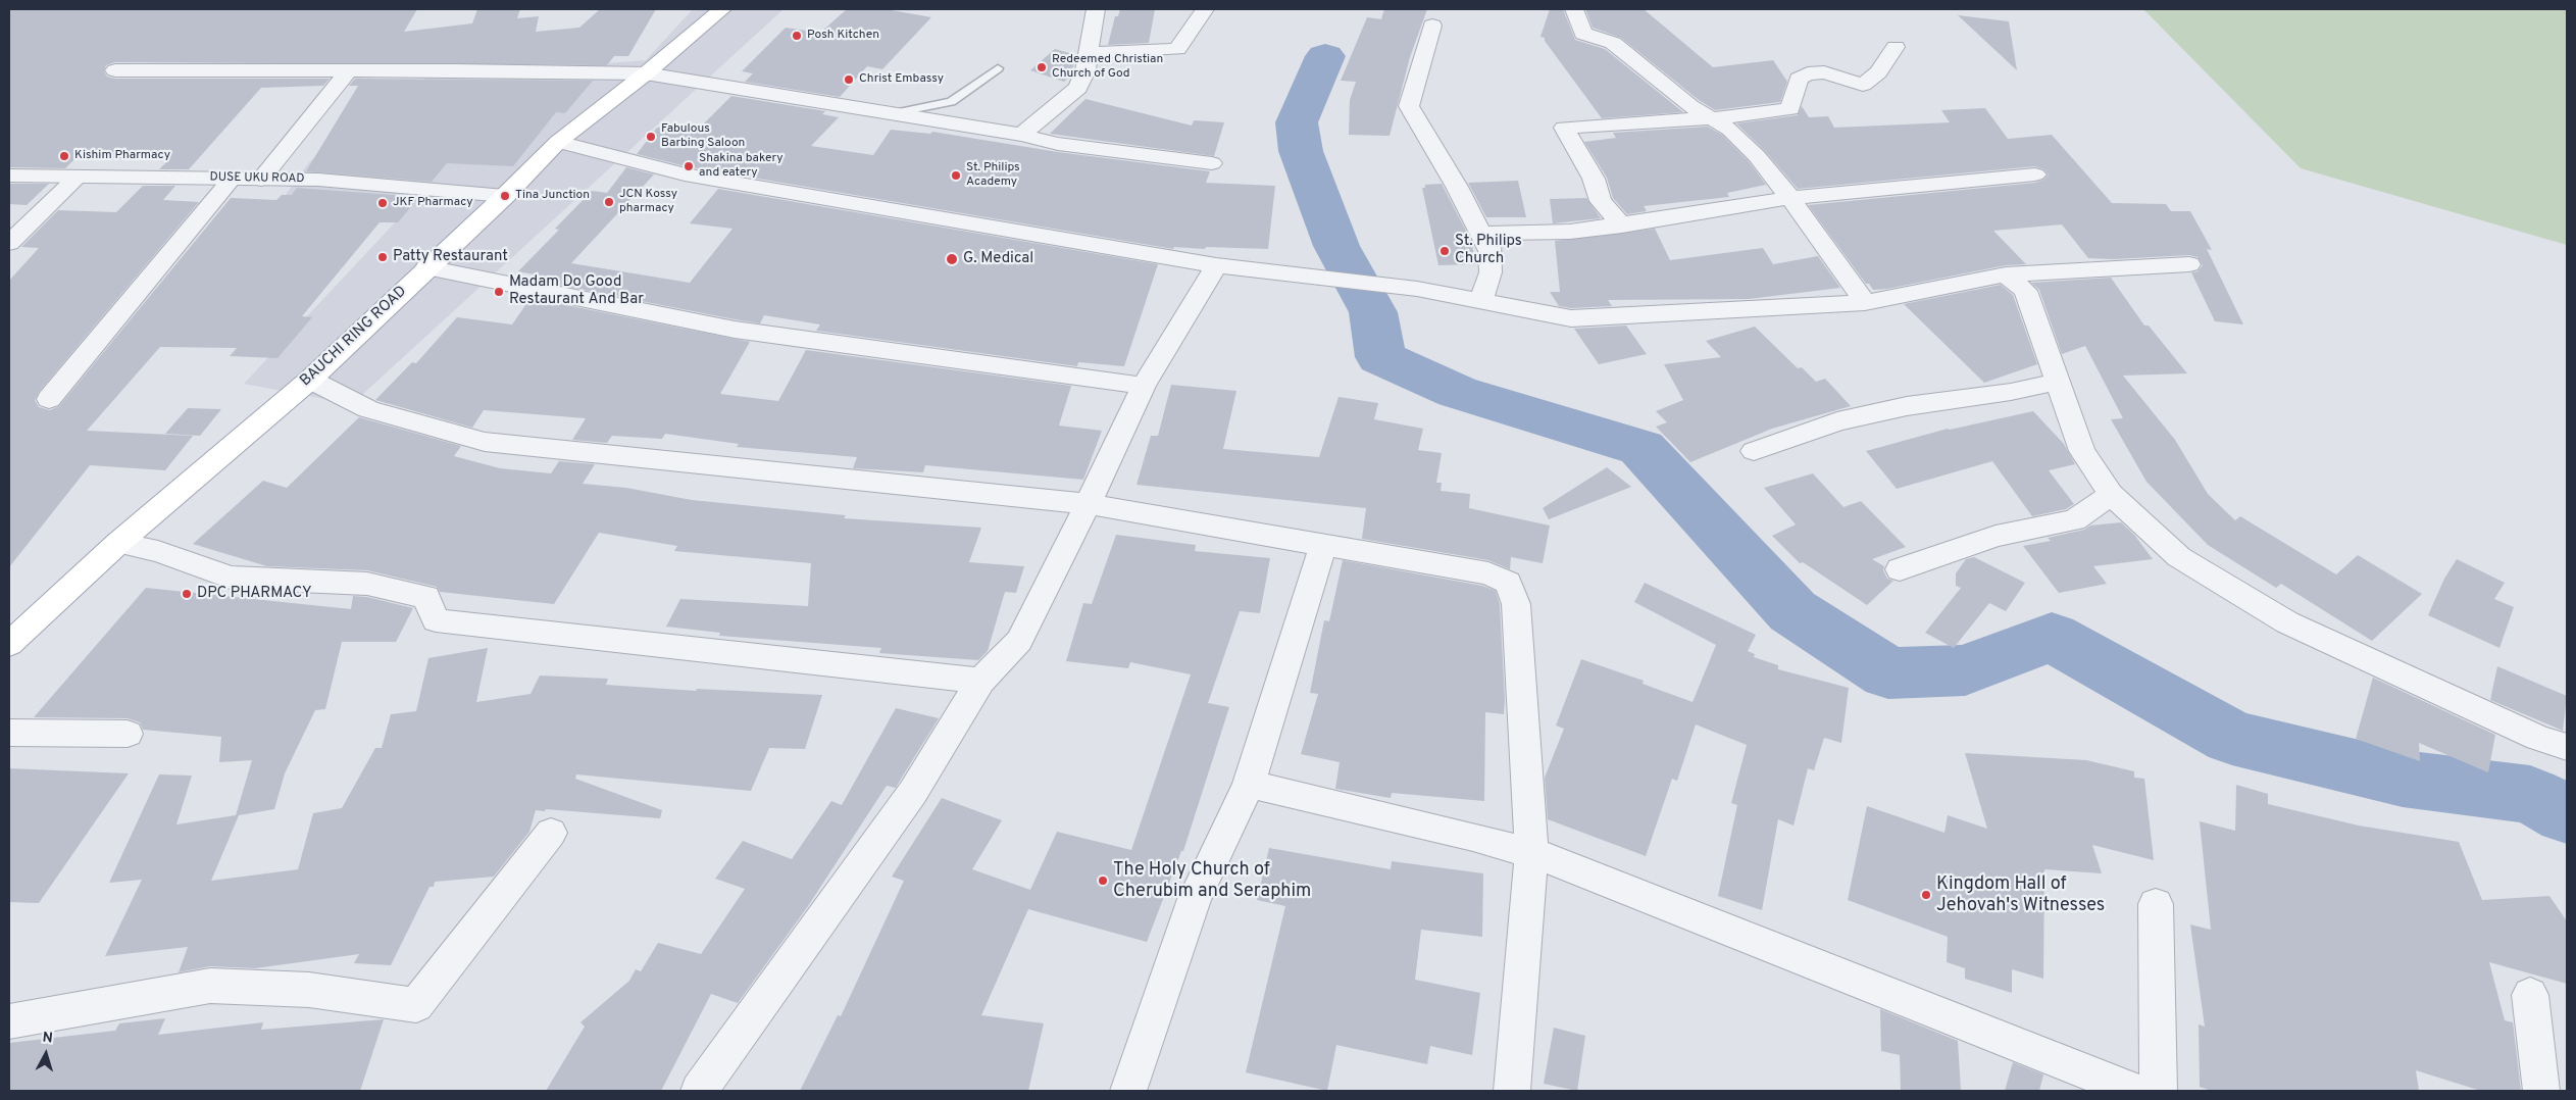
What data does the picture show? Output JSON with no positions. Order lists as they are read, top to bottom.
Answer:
{
  "streets": {
    "main road": ["BAUCHI RING ROAD"],
    "street": ["DUSE UKU ROAD"]
  },
  "crossings": [
    ["DUSE UKU ROAD", "BAUCHI RING ROAD"]
  ],
  "places": [
    "Posh Kitchen",
    "Redeemed Christian Church of God",
    "Christ Embassy",
    "Fabulous Barbing Saloon",
    "Kishim Pharmacy",
    "Shakina bakery and eatery",
    "St. Philips Academy",
    "Tina Junction",
    "JCN Kossy pharmacy",
    "JKF Pharmacy",
    "St. Philips Church",
    "Patty Restaurant",
    "G. Medical",
    "Madam Do Good Restaurant And Bar",
    "DPC PHARMACY",
    "The Holy Church of Cherubim and Seraphim",
    "Kingdom Hall of Jehovah's Witnesses"
  ],
  "north": "top"
}
